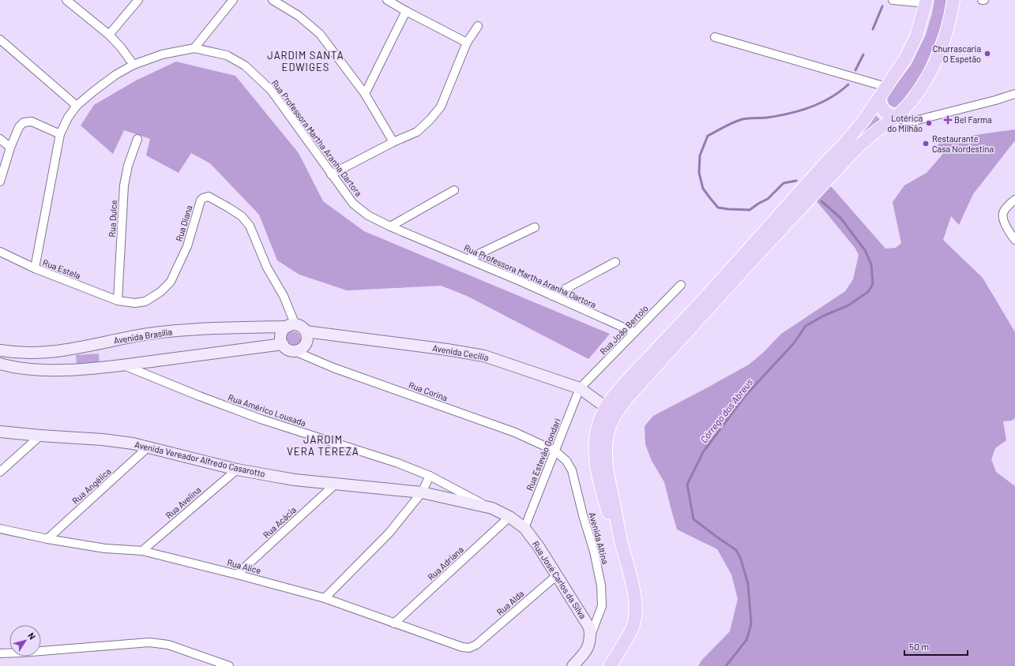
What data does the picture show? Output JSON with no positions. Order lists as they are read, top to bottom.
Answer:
{
  "streets": {
    "street": [
      "Rua Professora Martha Aranha Dartora",
      "Rua Dulce",
      "Rua Diana",
      "Rua Estela",
      "Rua João Bertolo",
      "Avenida Brasília",
      "Avenida Cecilia",
      "Rua Corina",
      "Rua Américo Lousada",
      "Rua Estevão Gondari",
      "Avenida Vereador Alfredo Casarotto",
      "Rua Angélica",
      "Rua Avelina",
      "Rua Acácia",
      "Avenida Altina",
      "Rua Adriana",
      "Rua Alice",
      "Rua José Carlos da Silva",
      "Rua Alda"
    ]
  },
  "crossings": [
    ["Rua Professora Martha Aranha Dartora", "Rua Estela"],
    ["Rua Professora Martha Aranha Dartora", "Rua João Bertolo"],
    ["Rua Dulce", "Rua Diana"],
    ["Rua Dulce", "Rua Estela"],
    ["Rua Diana", "Rua Estela"],
    ["Rua Diana", "Avenida Brasília"],
    ["Rua Diana", "Avenida Cecilia"],
    ["Rua Diana", "Rua Corina"],
    ["Rua João Bertolo", "Avenida Cecilia"],
    ["Rua João Bertolo", "Rua Estevão Gondari"],
    ["Avenida Brasília", "Avenida Cecilia"],
    ["Avenida Brasília", "Rua Corina"],
    ["Avenida Cecilia", "Rua Corina"],
    ["Avenida Cecilia", "Rua Estevão Gondari"],
    ["Rua Corina", "Rua Estevão Gondari"],
    ["Rua Corina", "Avenida Altina"],
    ["Rua Américo Lousada", "Avenida Vereador Alfredo Casarotto"],
    ["Rua Américo Lousada", "Rua José Carlos da Silva"],
    ["Rua Estevão Gondari", "Avenida Altina"],
    ["Rua Estevão Gondari", "Rua José Carlos da Silva"],
    ["Avenida Vereador Alfredo Casarotto", "Rua Angélica"],
    ["Avenida Vereador Alfredo Casarotto", "Rua Avelina"],
    ["Avenida Vereador Alfredo Casarotto", "Rua Acácia"],
    ["Avenida Vereador Alfredo Casarotto", "Rua José Carlos da Silva"],
    ["Rua Angélica", "Rua Alice"],
    ["Rua Avelina", "Rua Alice"],
    ["Rua Acácia", "Rua Alice"],
    ["Avenida Altina", "Rua José Carlos da Silva"],
    ["Rua Adriana", "Rua Alice"],
    ["Rua Adriana", "Rua José Carlos da Silva"],
    ["Rua Alice", "Rua Alda"],
    ["Rua José Carlos da Silva", "Rua Alda"]
  ],
  "districts": ["JARDIM SANTA EDWIGES", "JARDIM VERA TEREZA"],
  "water": ["Córrego dos Abreus"],
  "places": {
    "other": ["Churrascaria O Espetão", "Lotérica do Milhão", "Restaurante Casa Nordestina"],
    "health": ["Bel Farma"]
  },
  "scale_bar": "50 m",
  "north": "top right"
}
